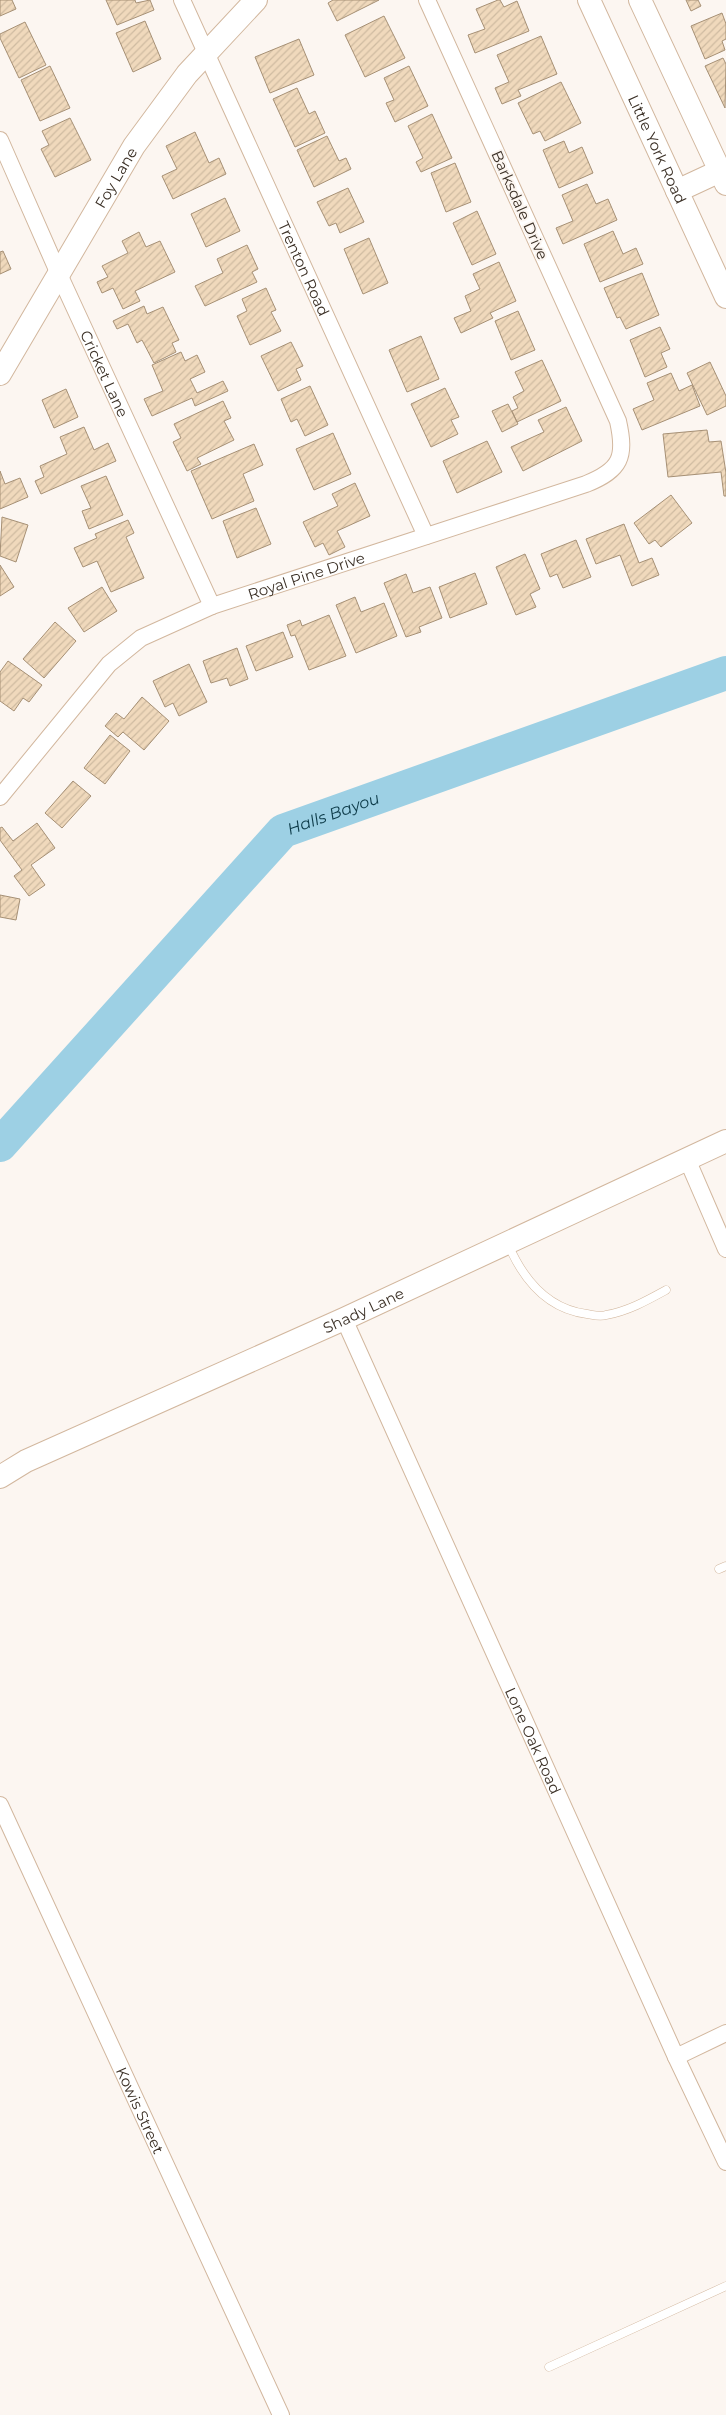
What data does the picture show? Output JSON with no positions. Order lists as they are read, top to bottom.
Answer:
{
  "streets": {
    "street": [
      "Little York Road",
      "Foy Lane",
      "Barksdale Drive",
      "Trenton Road",
      "Cricket Lane",
      "Royal Pine Drive",
      "Shady Lane",
      "Lone Oak Road",
      "Kowis Street"
    ]
  },
  "crossings": [
    ["Foy Lane", "Trenton Road"],
    ["Foy Lane", "Cricket Lane"],
    ["Barksdale Drive", "Royal Pine Drive"],
    ["Trenton Road", "Royal Pine Drive"],
    ["Cricket Lane", "Royal Pine Drive"],
    ["Shady Lane", "Lone Oak Road"]
  ],
  "water": ["Halls Bayou"]
}
